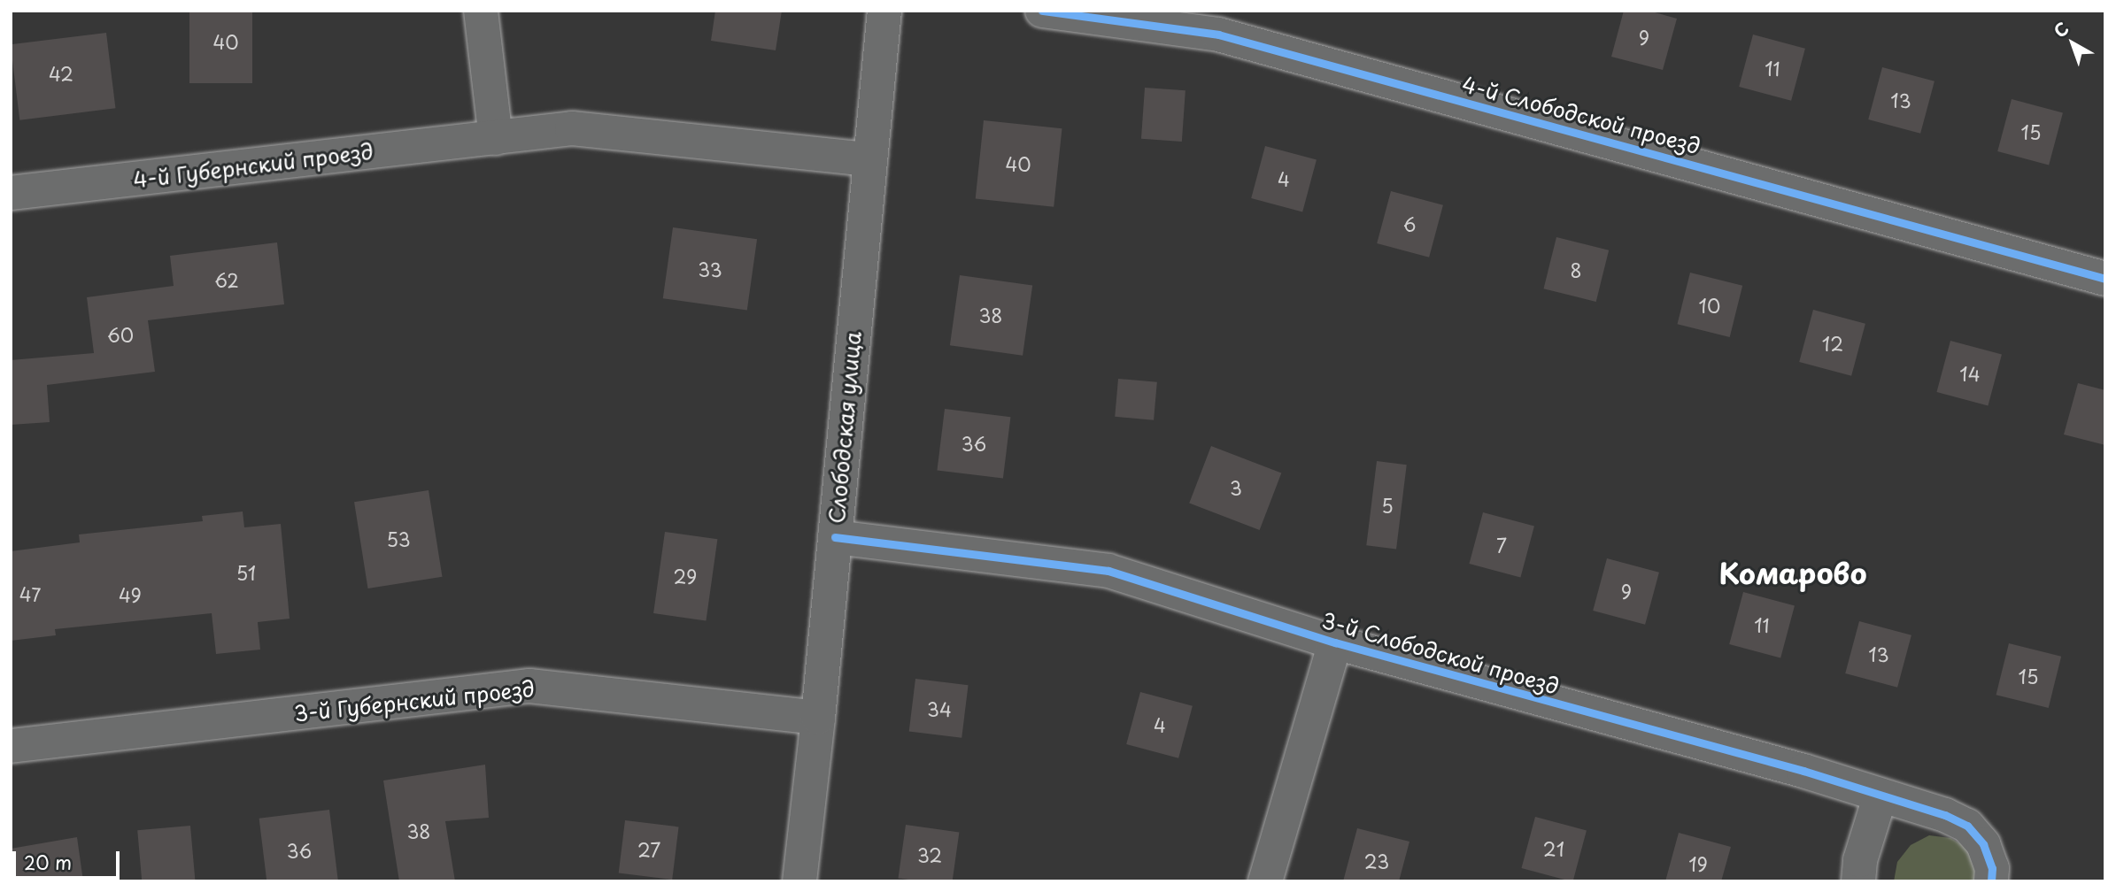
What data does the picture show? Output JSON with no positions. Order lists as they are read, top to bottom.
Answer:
{
  "streets": {
    "street": [
      "4-й Слободской проезд",
      "4-й Губернский проезд",
      "Слободская улица",
      "3-й Слободской проезд",
      "3-й Губернский проезд"
    ]
  },
  "crossings": [
    ["4-й Губернский проезд", "Слободская улица"],
    ["Слободская улица", "3-й Слободской проезд"],
    ["Слободская улица", "3-й Губернский проезд"]
  ],
  "districts": ["Комарово"],
  "house_numbers": [
    "9",
    "40",
    "11",
    "42",
    "13",
    "15",
    "40",
    "4",
    "6",
    "33",
    "8",
    "62",
    "10",
    "38",
    "60",
    "12",
    "14",
    "36",
    "3",
    "5",
    "53",
    "7",
    "51",
    "29",
    "9",
    "47",
    "49",
    "11",
    "13",
    "15",
    "34",
    "4",
    "38",
    "21",
    "27",
    "36",
    "32",
    "23",
    "19"
  ],
  "scale_bar": "20 m",
  "north": "top left"
}
